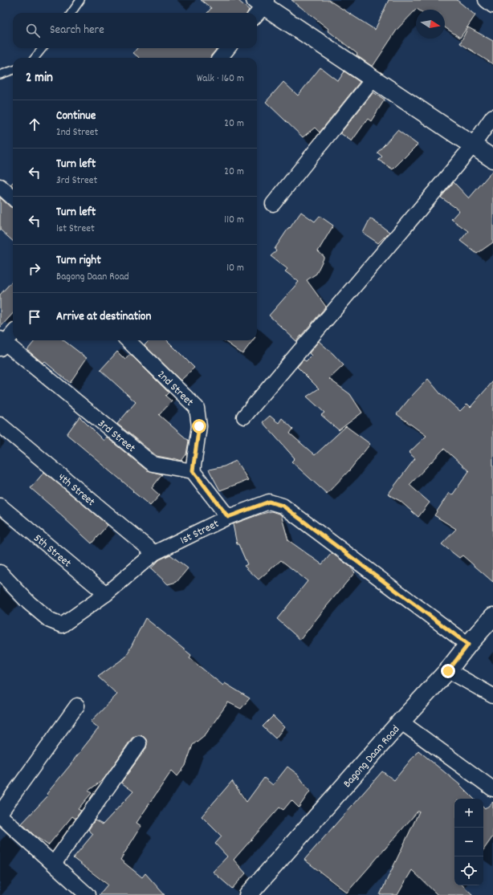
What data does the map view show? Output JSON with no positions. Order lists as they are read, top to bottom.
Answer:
{
  "streets": {
    "street": [
      "2nd Street",
      "3rd Street",
      "4th Street",
      "1st Street",
      "5th Street",
      "Bagong Daan Road"
    ]
  },
  "crossings": [
    ["2nd Street", "3rd Street"],
    ["4th Street", "1st Street"],
    ["1st Street", "5th Street"],
    ["1st Street", "Bagong Daan Road"]
  ],
  "north": "right",
  "page": {
    "search": "Search here",
    "heading": ["2 min", "Walk · 160 m"],
    "list": [
      ["Continue", "2nd Street", "20 m"],
      ["Turn left", "3rd Street", "20 m"],
      ["Turn left", "1st Street", "110 m"],
      ["Turn right", "Bagong Daan Road", "10 m"],
      "Arrive at destination"
    ],
    "map_buttons": ["+", "−"]
  }
}
